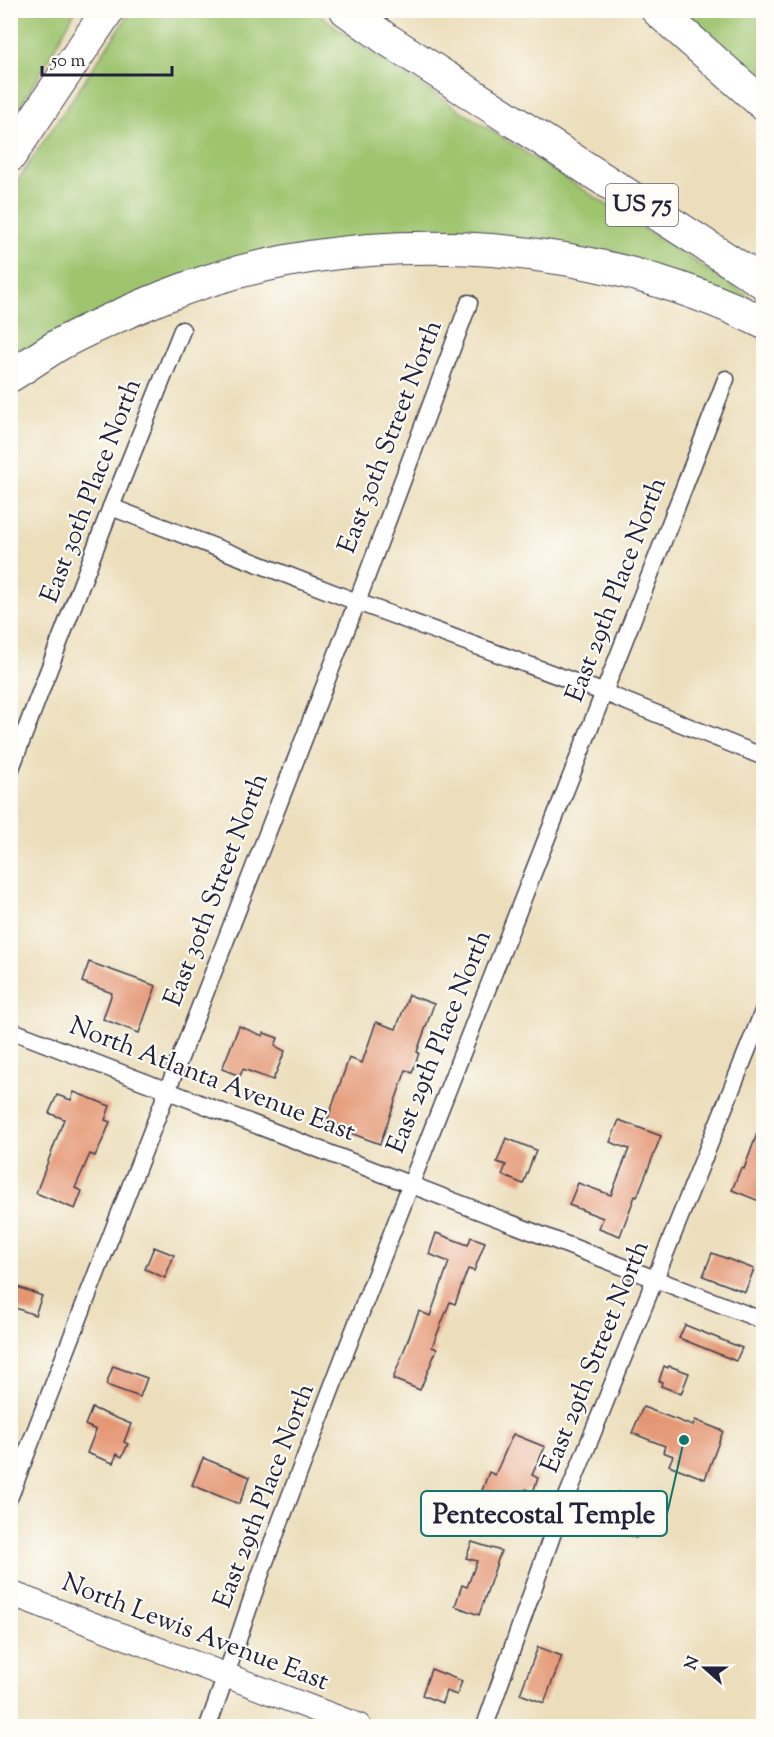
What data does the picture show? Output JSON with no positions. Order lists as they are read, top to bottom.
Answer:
{
  "streets": {
    "highway": ["US 75"],
    "main road": ["North Lewis Avenue East"],
    "street": [
      "East 30th Street North",
      "East 30th Place North",
      "East 29th Place North",
      "North Atlanta Avenue East",
      "East 29th Street North"
    ]
  },
  "crossings": [
    ["East 30th Street North", "North Atlanta Avenue East"],
    ["East 29th Place North", "North Atlanta Avenue East"],
    ["East 29th Place North", "North Lewis Avenue East"],
    ["North Atlanta Avenue East", "East 29th Street North"]
  ],
  "places": ["Pentecostal Temple"],
  "scale_bar": "50 m",
  "north": "left"
}
